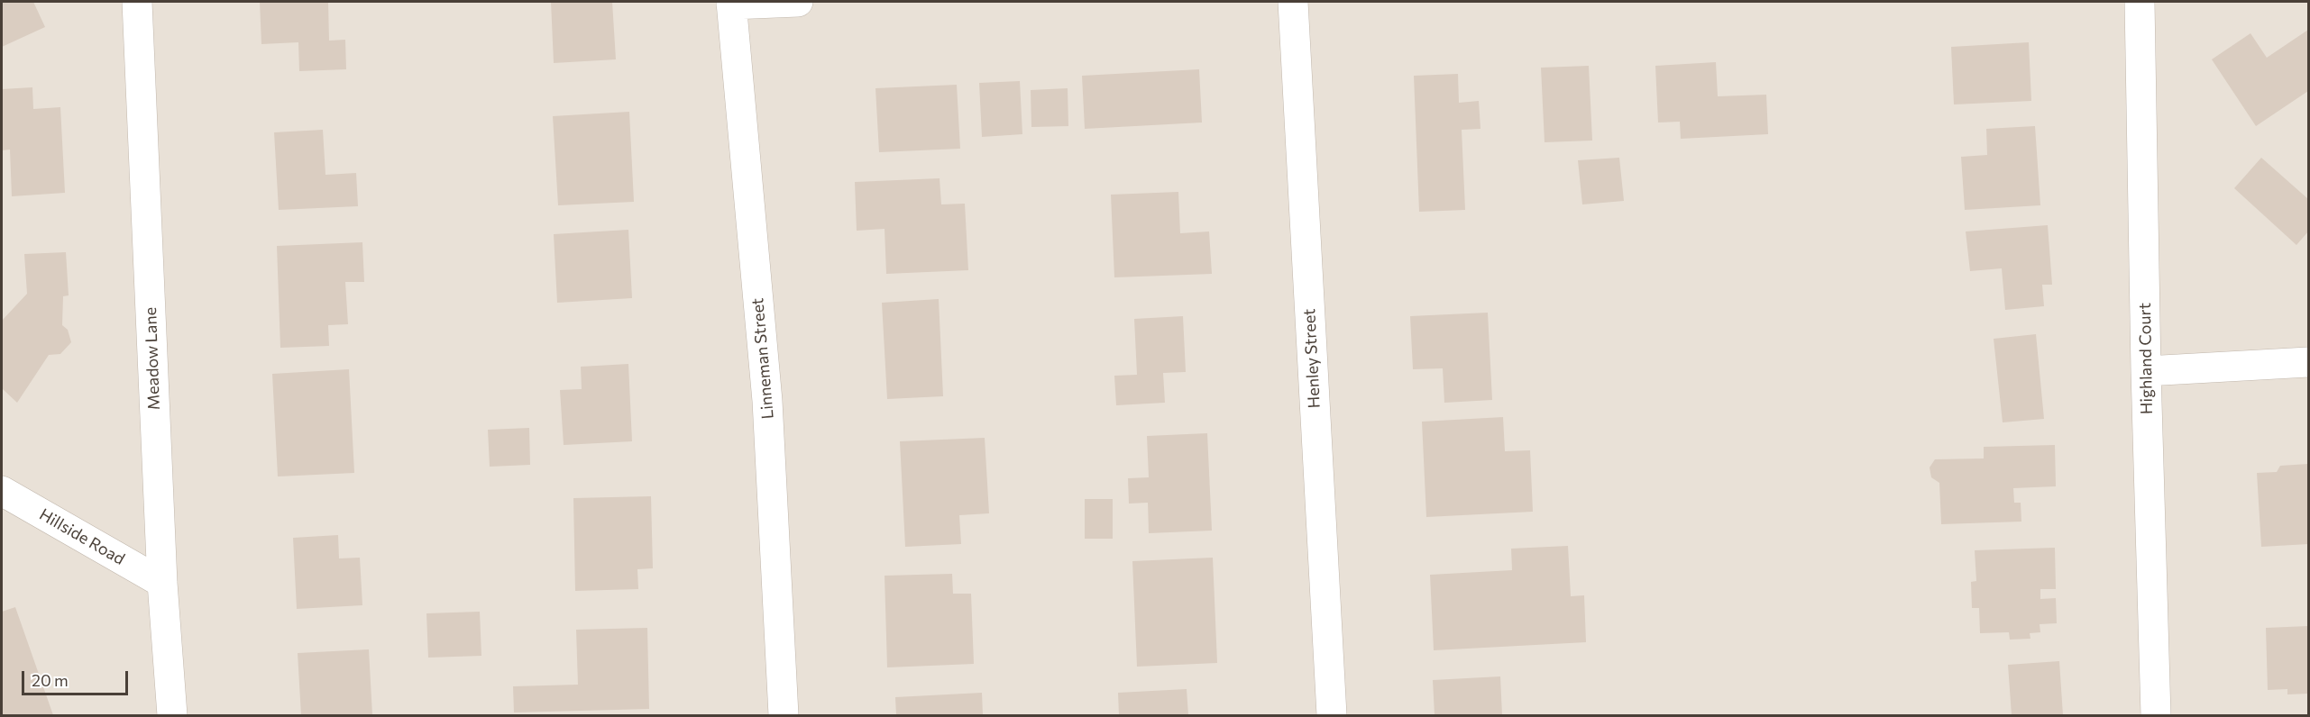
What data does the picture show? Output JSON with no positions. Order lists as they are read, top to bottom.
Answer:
{
  "streets": {
    "street": [
      "Meadow Lane",
      "Linneman Street",
      "Henley Street",
      "Highland Court",
      "Hillside Road"
    ]
  },
  "crossings": [
    ["Meadow Lane", "Hillside Road"]
  ],
  "scale_bar": "20 m"
}
